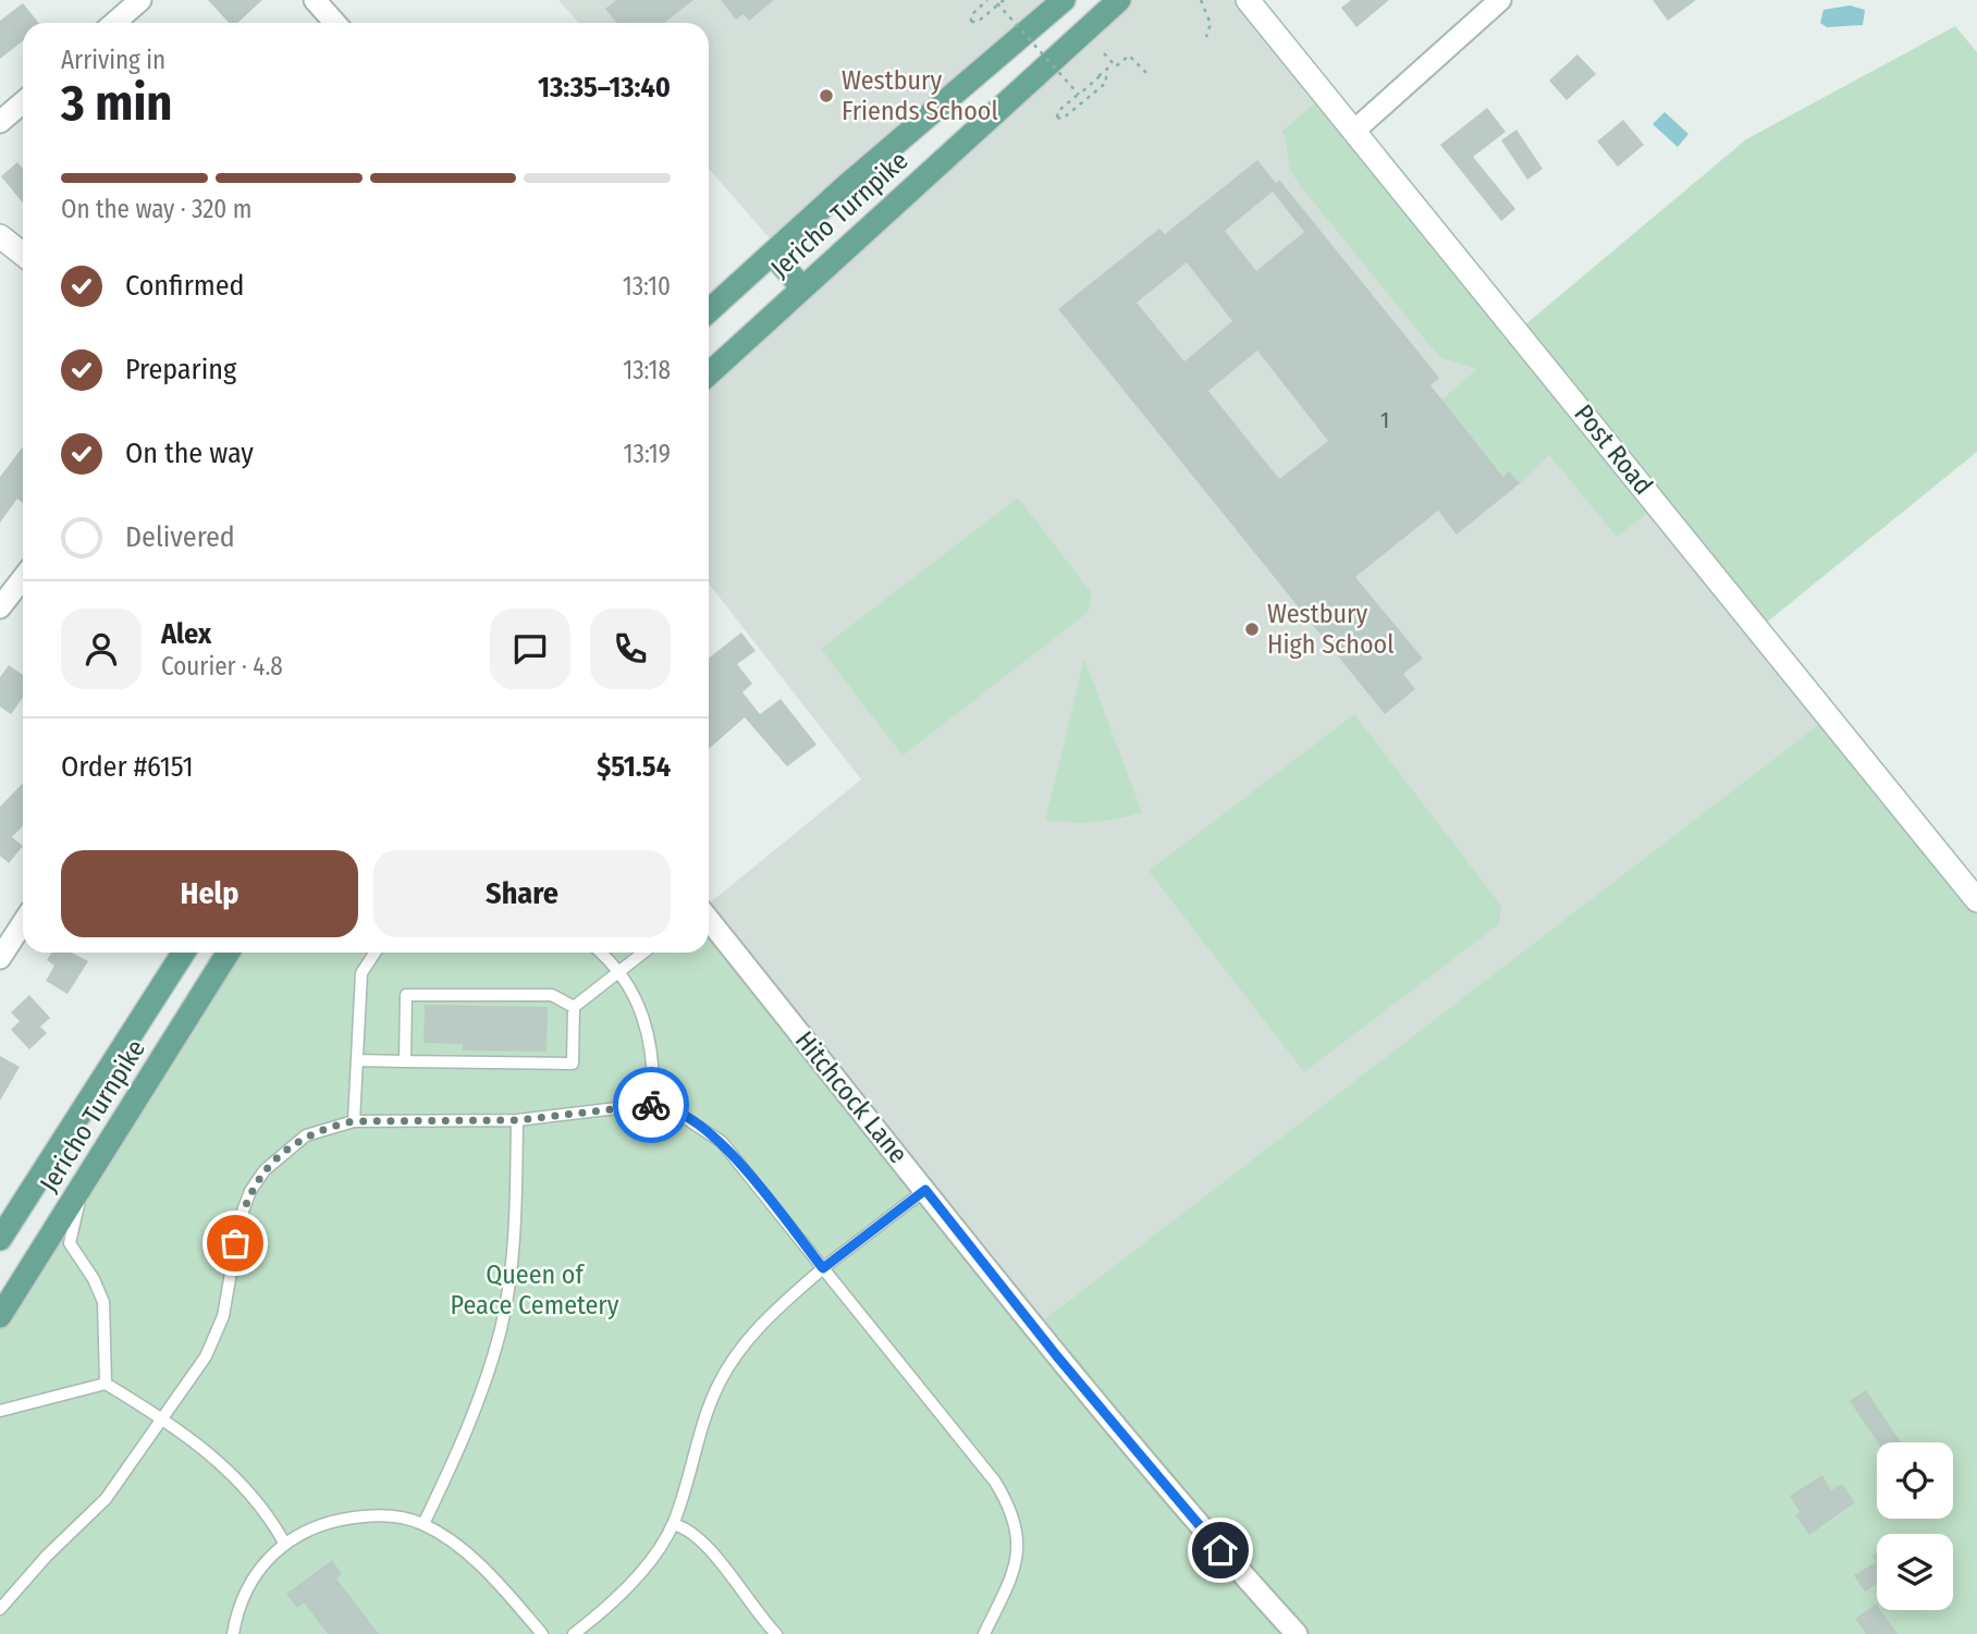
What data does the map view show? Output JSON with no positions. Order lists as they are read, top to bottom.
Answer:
{
  "streets": {
    "main road": ["Jericho Turnpike", "Post Road"],
    "street": ["Hitchcock Lane"]
  },
  "parks": ["Queen of Peace Cemetery"],
  "places": ["Westbury Friends School", "Westbury High School"],
  "house_numbers": ["1"],
  "page": {
    "heading": ["3 min", "Arriving in", "13:35–13:40"],
    "panel": [
      "Alex",
      "Courier · 4.8",
      "Order #6151",
      "$51.54"
    ],
    "bar": "On the way · 320 m",
    "list": [
      ["Confirmed", "13:10"],
      ["Preparing", "13:18"],
      ["On the way", "13:19"],
      "Delivered"
    ],
    "buttons": ["Help", "Share"]
  }
}
